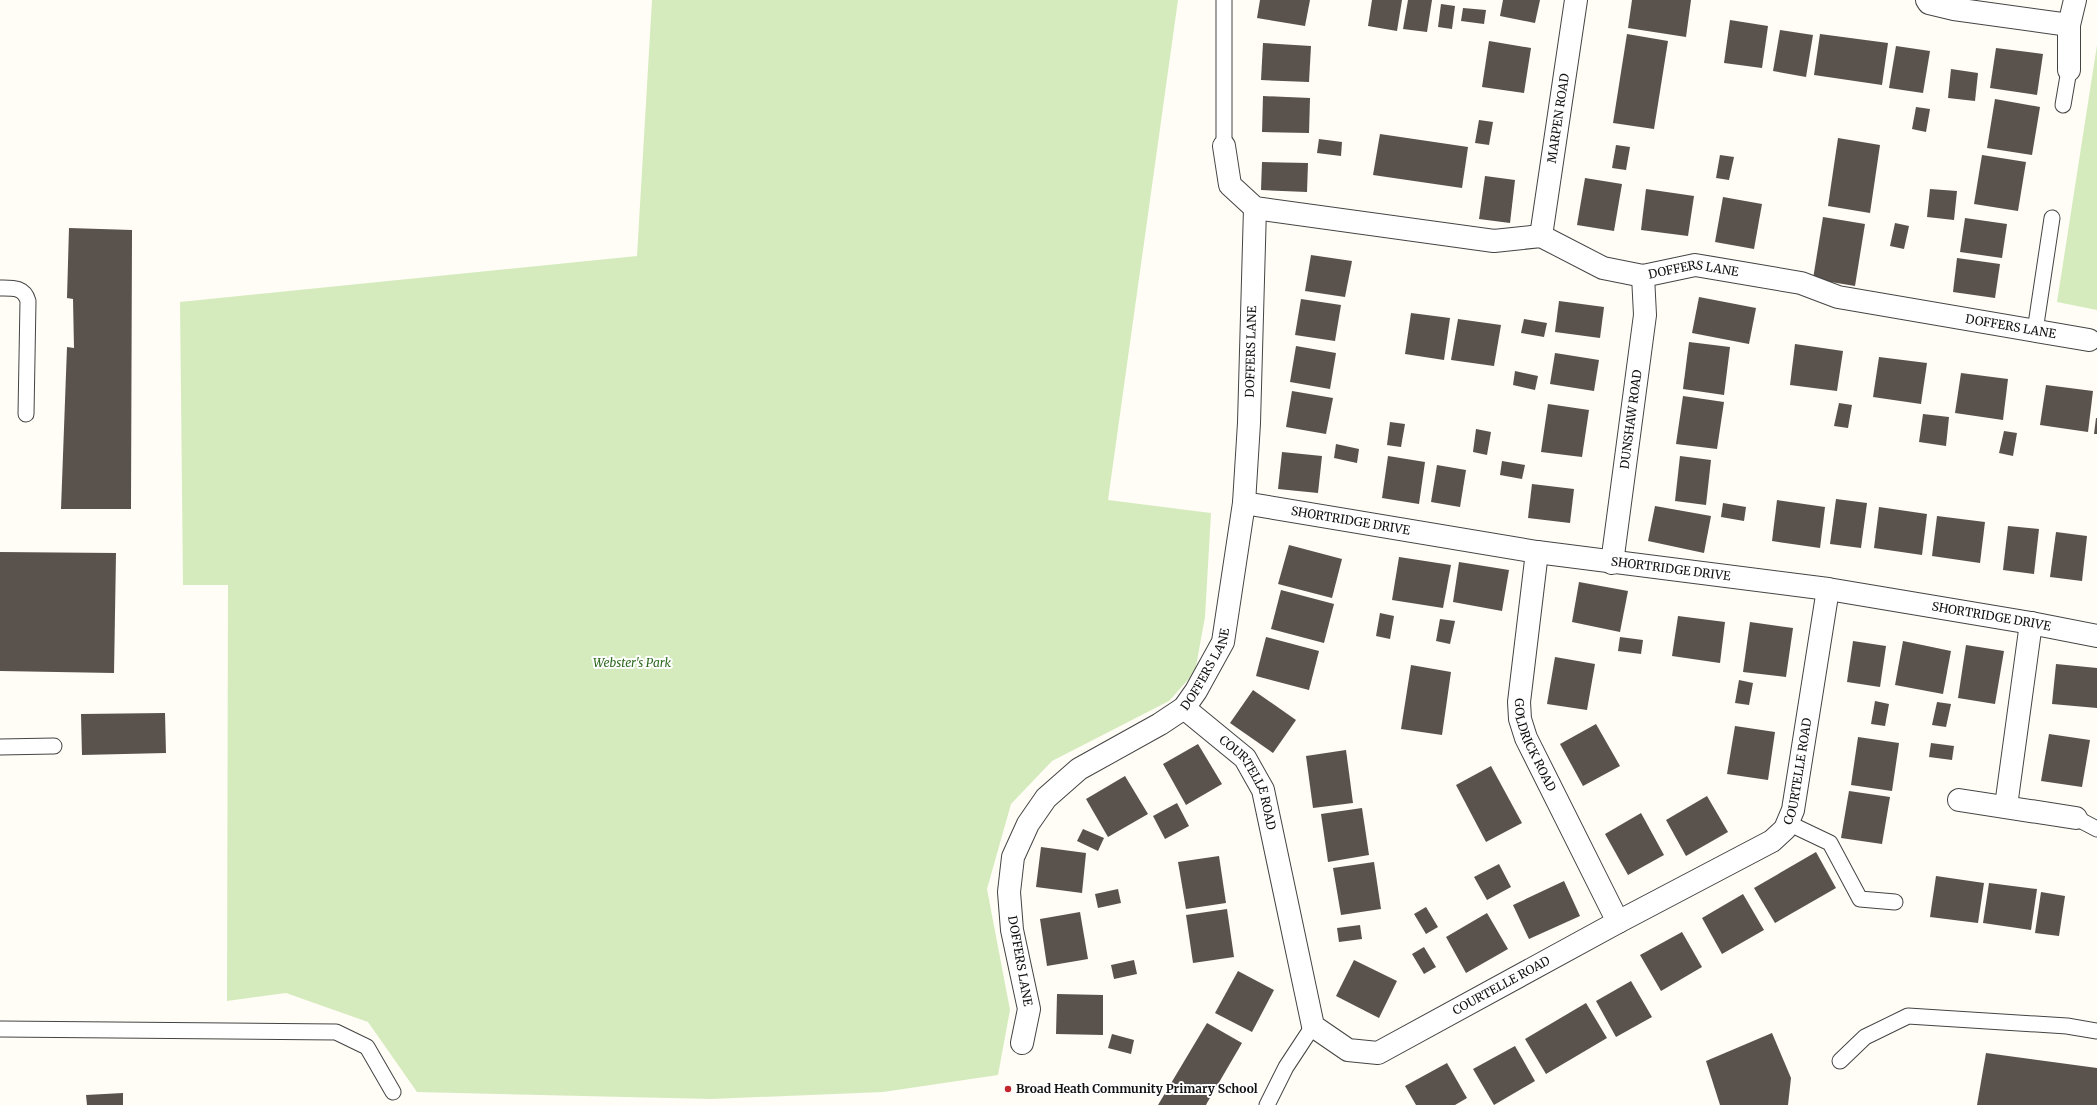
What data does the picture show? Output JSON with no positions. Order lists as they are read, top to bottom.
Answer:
{
  "streets": {
    "street": [
      "MARPEN ROAD",
      "DOFFERS LANE",
      "DUNSHAW ROAD",
      "SHORTRIDGE DRIVE",
      "GOLDRICK ROAD",
      "COURTELLE ROAD"
    ]
  },
  "crossings": [
    ["MARPEN ROAD", "DOFFERS LANE"],
    ["DOFFERS LANE", "DUNSHAW ROAD"],
    ["DOFFERS LANE", "SHORTRIDGE DRIVE"],
    ["DOFFERS LANE", "COURTELLE ROAD"],
    ["DUNSHAW ROAD", "SHORTRIDGE DRIVE"],
    ["SHORTRIDGE DRIVE", "GOLDRICK ROAD"],
    ["SHORTRIDGE DRIVE", "COURTELLE ROAD"],
    ["GOLDRICK ROAD", "COURTELLE ROAD"]
  ],
  "parks": ["Webster's Park"],
  "places": ["Broad Heath Community Primary School"]
}
